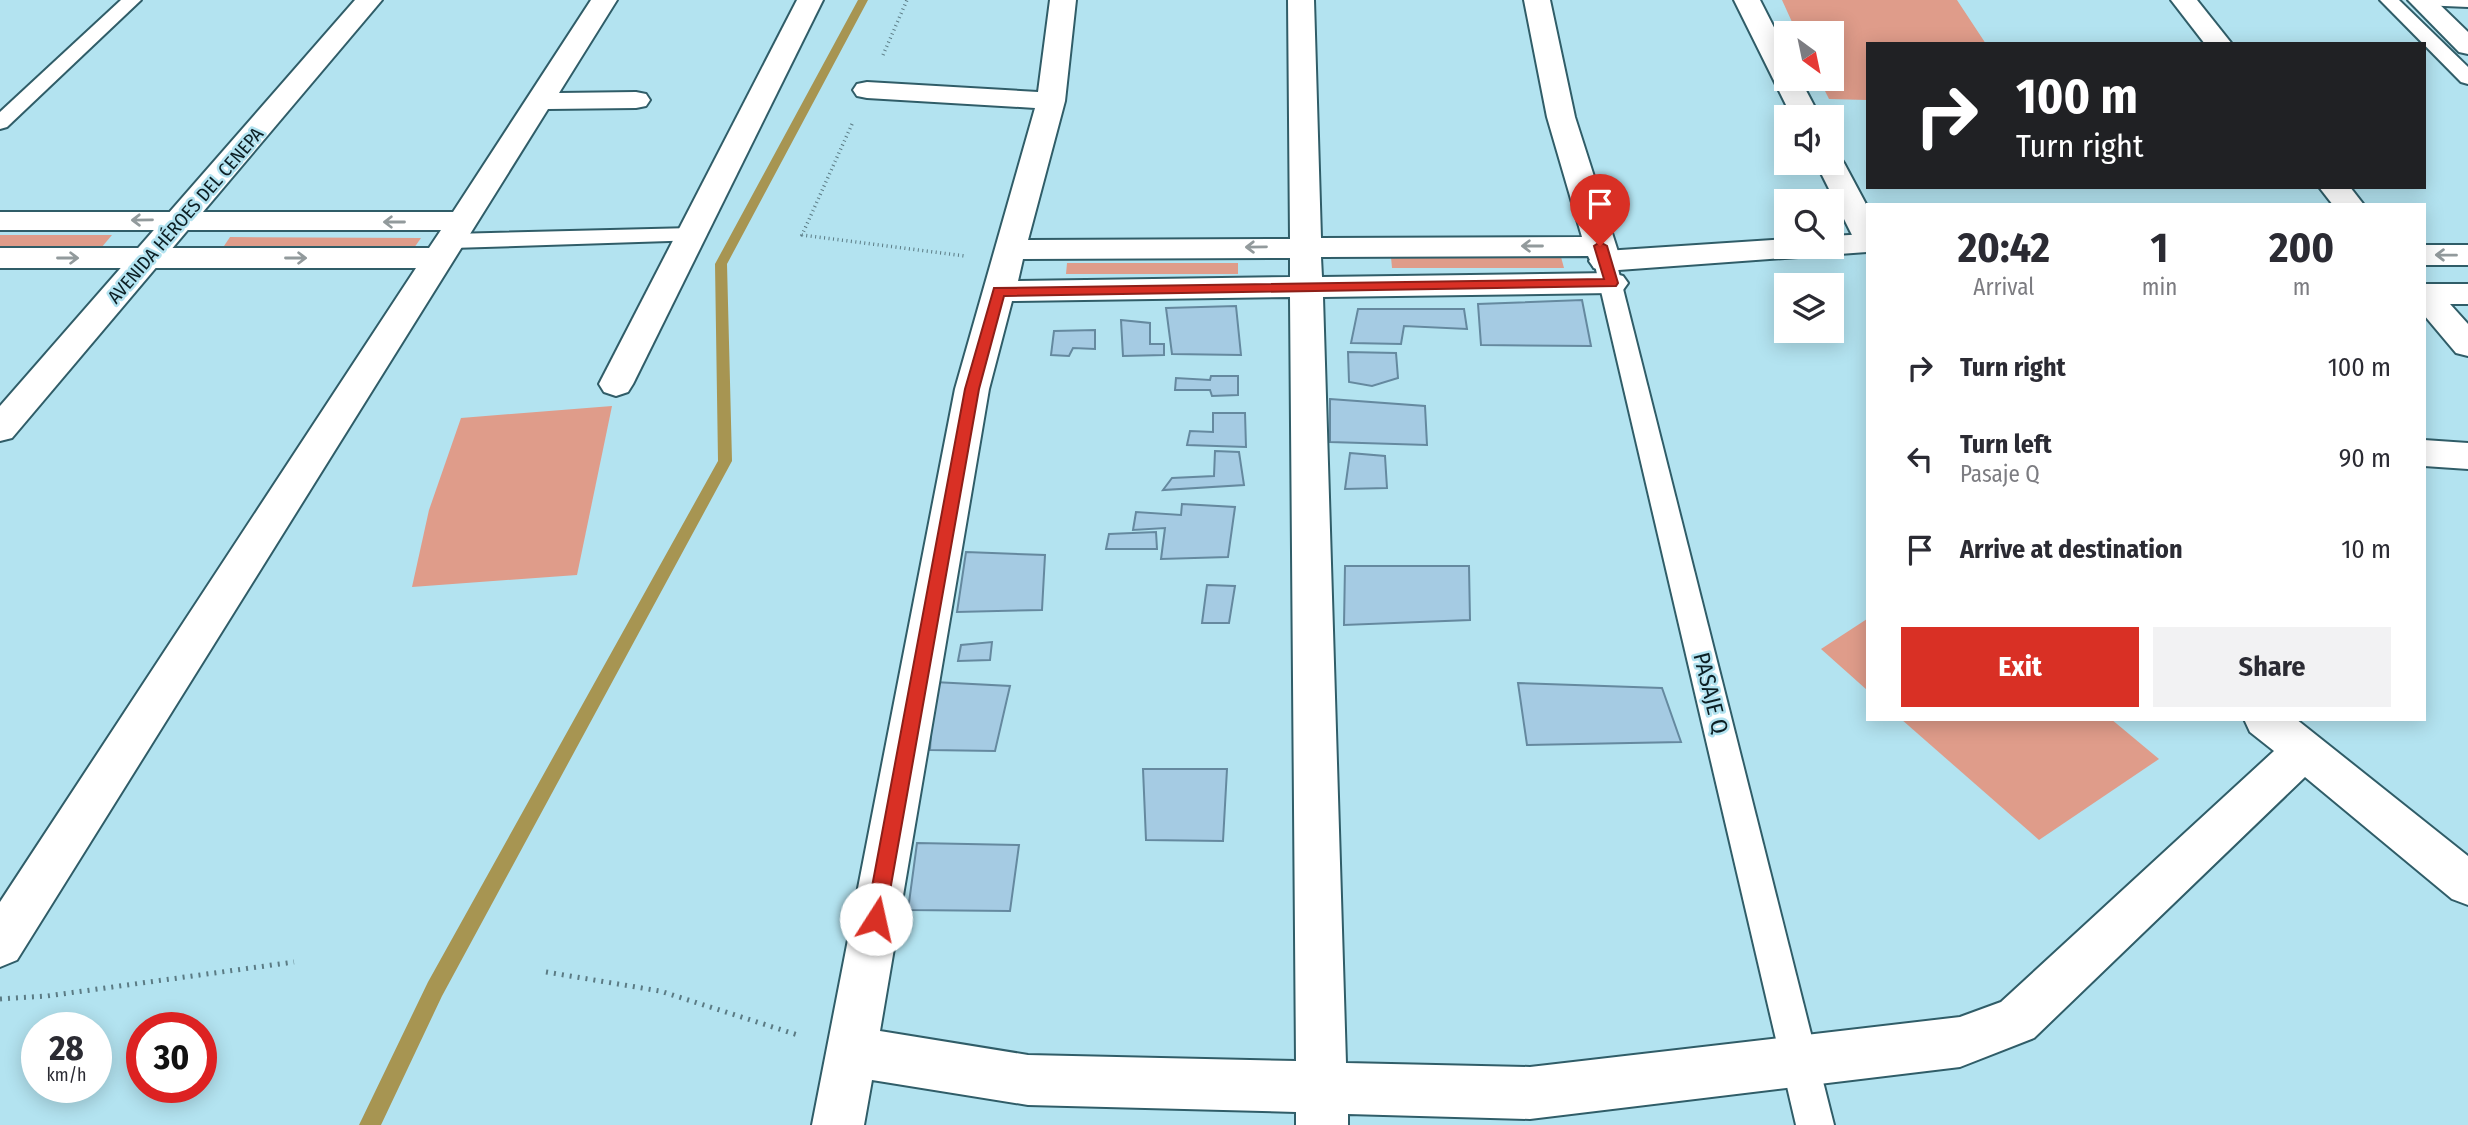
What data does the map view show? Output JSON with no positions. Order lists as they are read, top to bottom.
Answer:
{
  "streets": {
    "street": ["AVENIDA HÉROES DEL CENEPA"],
    "lane": ["PASAJE Q"]
  },
  "north": "bottom right",
  "page": {
    "turn": ["100 m", "Turn right"],
    "eta": [
      "20:42",
      "Arrival",
      "1",
      "min",
      "200",
      "m"
    ],
    "list": [
      {
        "name": "Turn right",
        "value": "100 m"
      },
      {
        "name": "Turn left",
        "note": "Pasaje Q",
        "value": "90 m"
      },
      {
        "name": "Arrive at destination",
        "value": "10 m"
      }
    ],
    "buttons": ["Exit", "Share"],
    "speed": "28 km/h",
    "limit": "30"
  }
}
